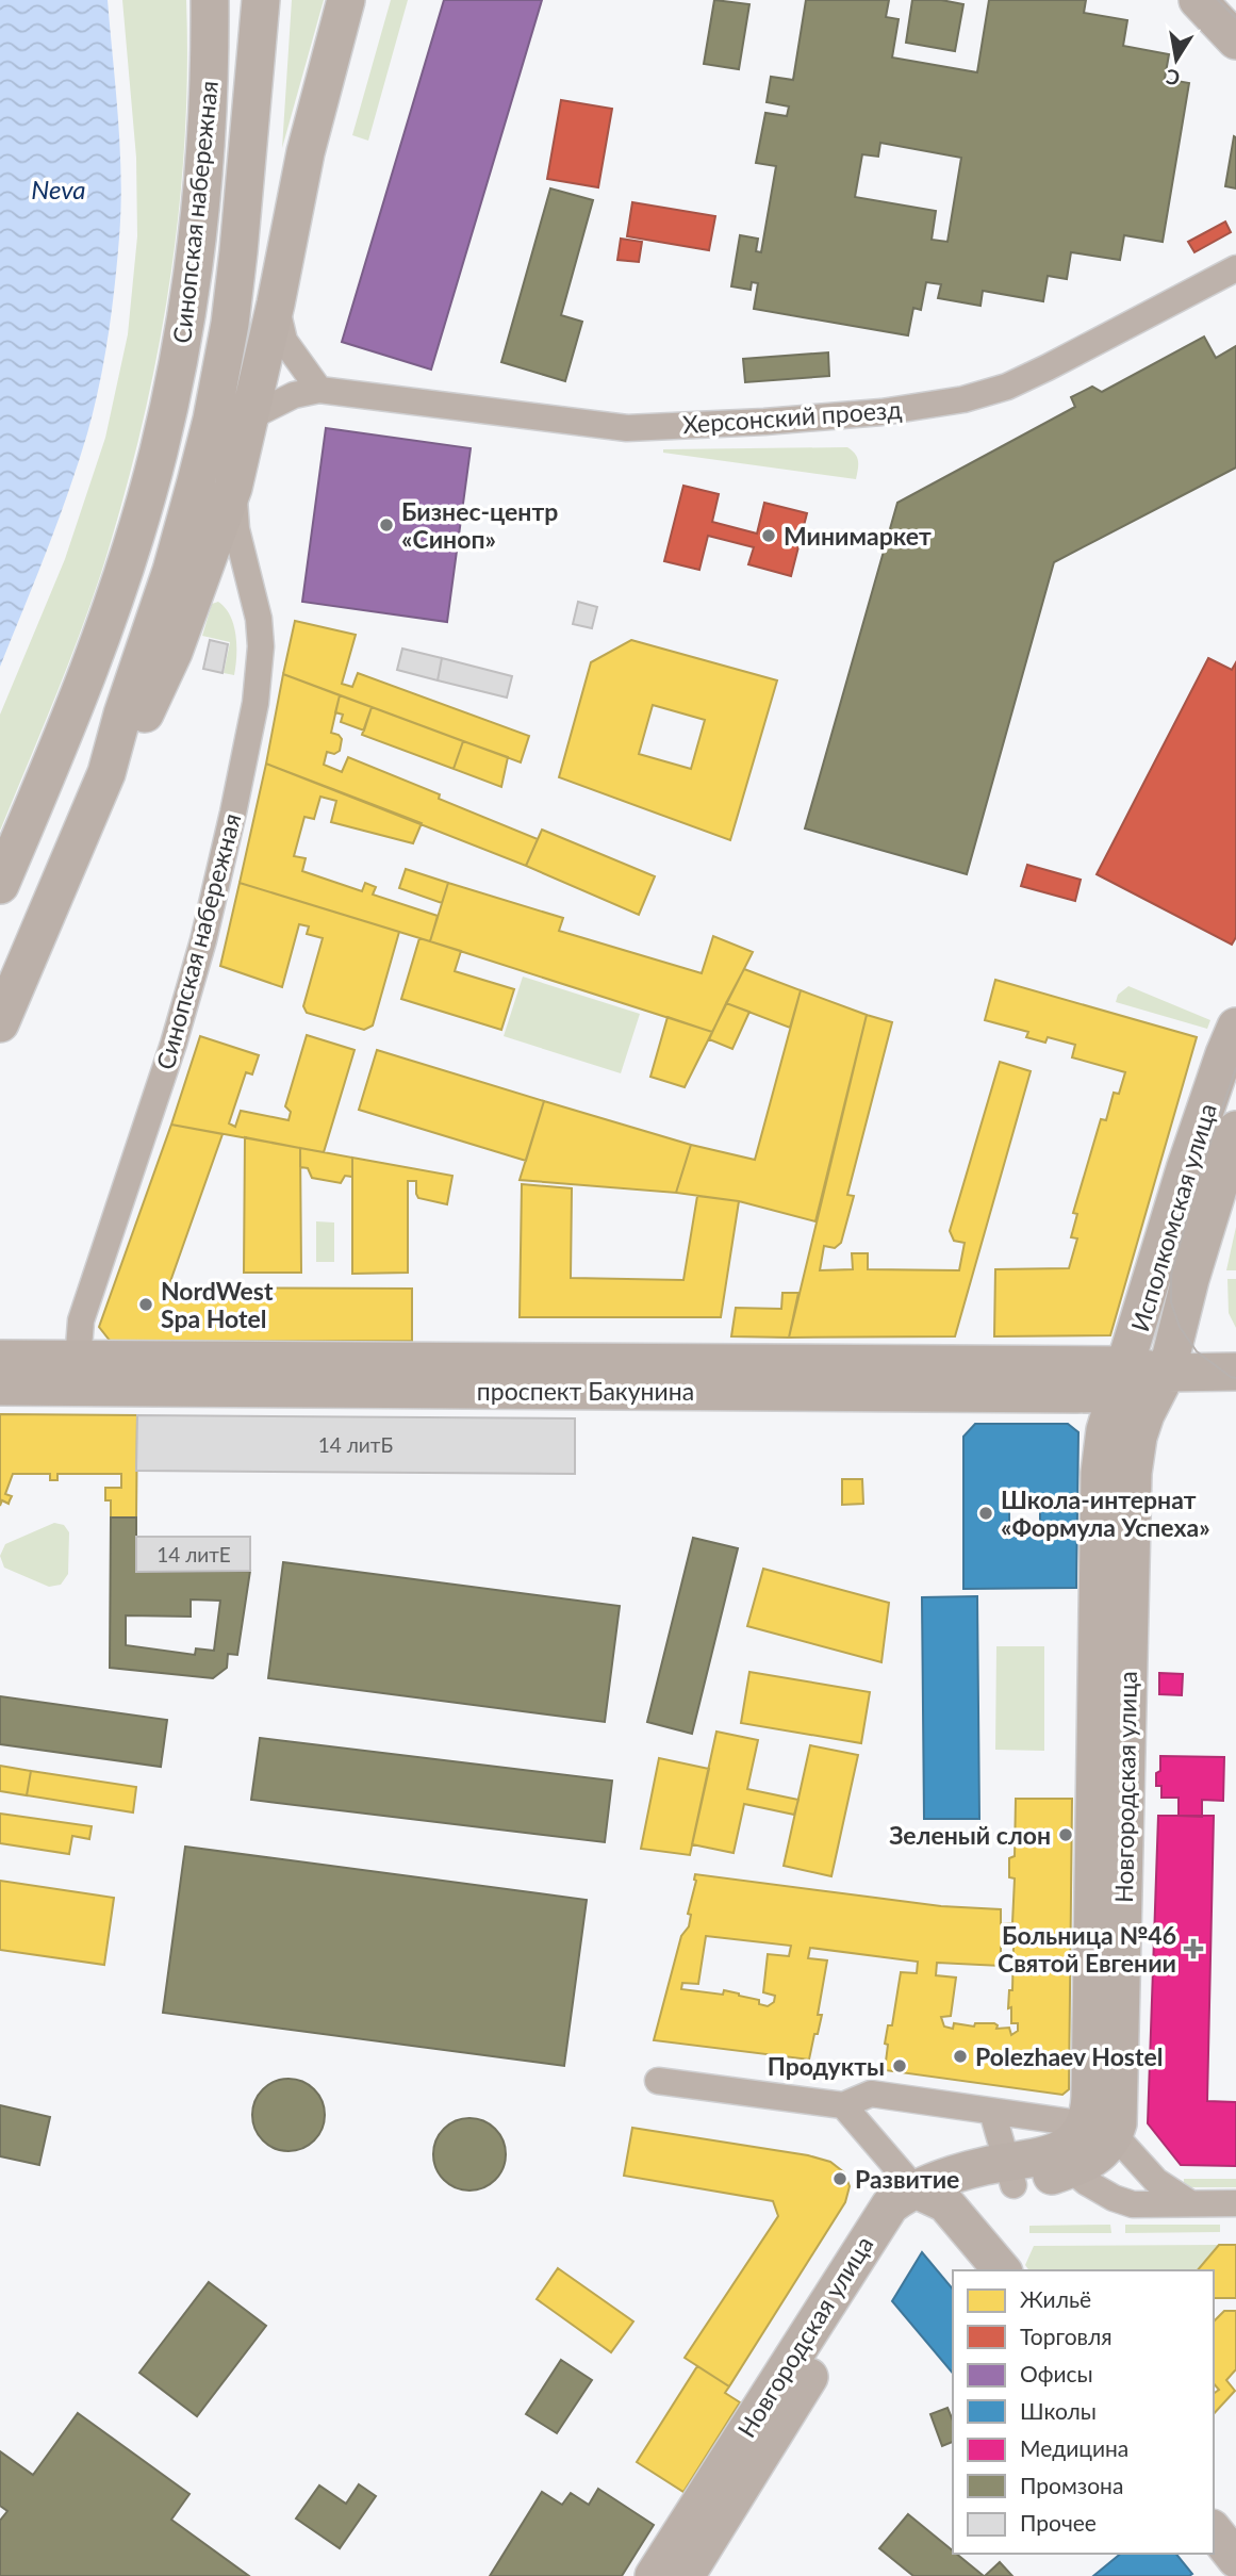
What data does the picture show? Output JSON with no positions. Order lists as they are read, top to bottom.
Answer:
{
  "streets": {
    "street": [
      "Синопская набережная",
      "Херсонский проезд",
      "Исполкомская улица",
      "проспект Бакунина",
      "Новгородская улица"
    ]
  },
  "crossings": [
    ["Синопская набережная", "Херсонский проезд"],
    ["Синопская набережная", "проспект Бакунина"],
    ["Исполкомская улица", "проспект Бакунина"],
    ["Исполкомская улица", "Новгородская улица"],
    ["проспект Бакунина", "Новгородская улица"]
  ],
  "water": ["Neva"],
  "places": {
    "other": [
      "Бизнес-центр «Синоп»",
      "Минимаркет",
      "NordWest Spa Hotel",
      "Школа-интернат «Формула Успеха»",
      "Зеленый слон",
      "Polezhaev Hostel",
      "Продукты",
      "Развитие"
    ],
    "health": ["Больница №46 Святой Евгении"]
  },
  "house_numbers": ["14 литБ", "14 литЕ"],
  "legend": [
    "Жильё",
    "Торговля",
    "Офисы",
    "Школы",
    "Медицина",
    "Промзона",
    "Прочее"
  ],
  "north": "bottom"
}
